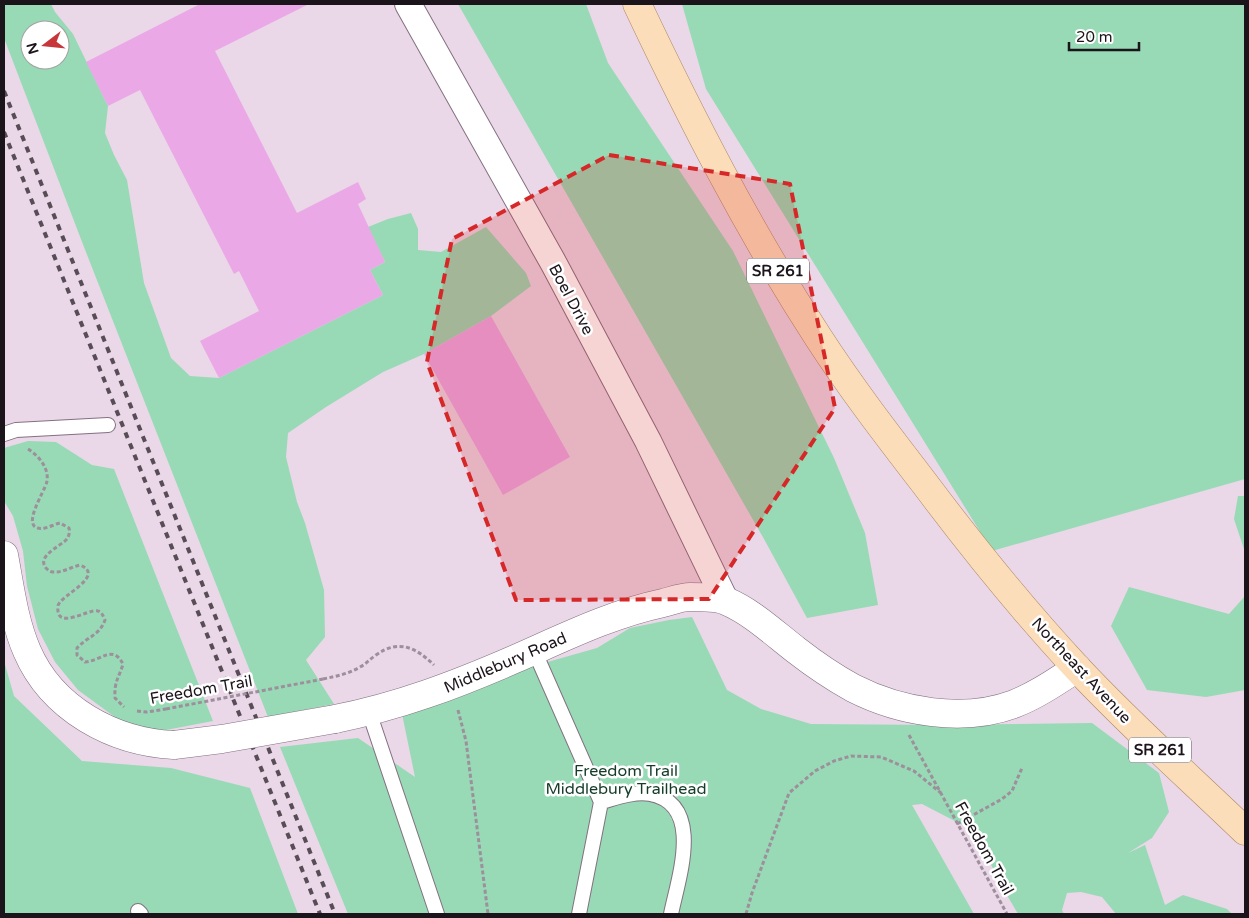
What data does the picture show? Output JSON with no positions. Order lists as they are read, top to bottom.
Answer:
{
  "streets": {
    "main road": ["SR 261", "Northeast Avenue"],
    "street": ["Boel Drive", "Middlebury Road"],
    "path": ["Freedom Trail"]
  },
  "crossings": [
    ["Boel Drive", "Middlebury Road"],
    ["Middlebury Road", "Northeast Avenue"],
    ["Middlebury Road", "Freedom Trail"]
  ],
  "parks": ["Freedom Trail Middlebury Trailhead"],
  "scale_bar": "20 m",
  "north": "left"
}
